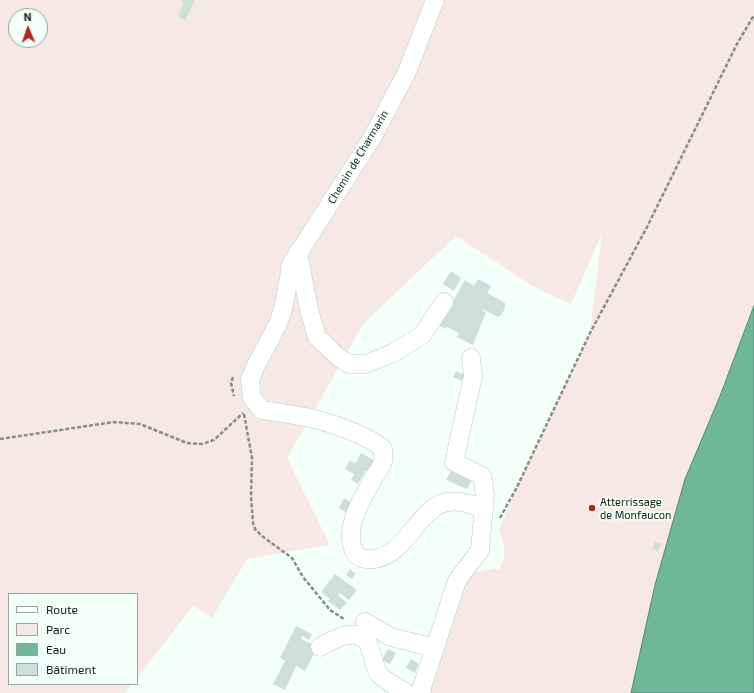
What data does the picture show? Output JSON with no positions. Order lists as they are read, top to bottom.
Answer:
{
  "streets": {
    "street": ["Chemin de Charmarin"]
  },
  "places": ["Atterrissage de Monfaucon"],
  "legend": [
    "Route",
    "Parc",
    "Eau",
    "Bâtiment"
  ],
  "north": "top"
}
